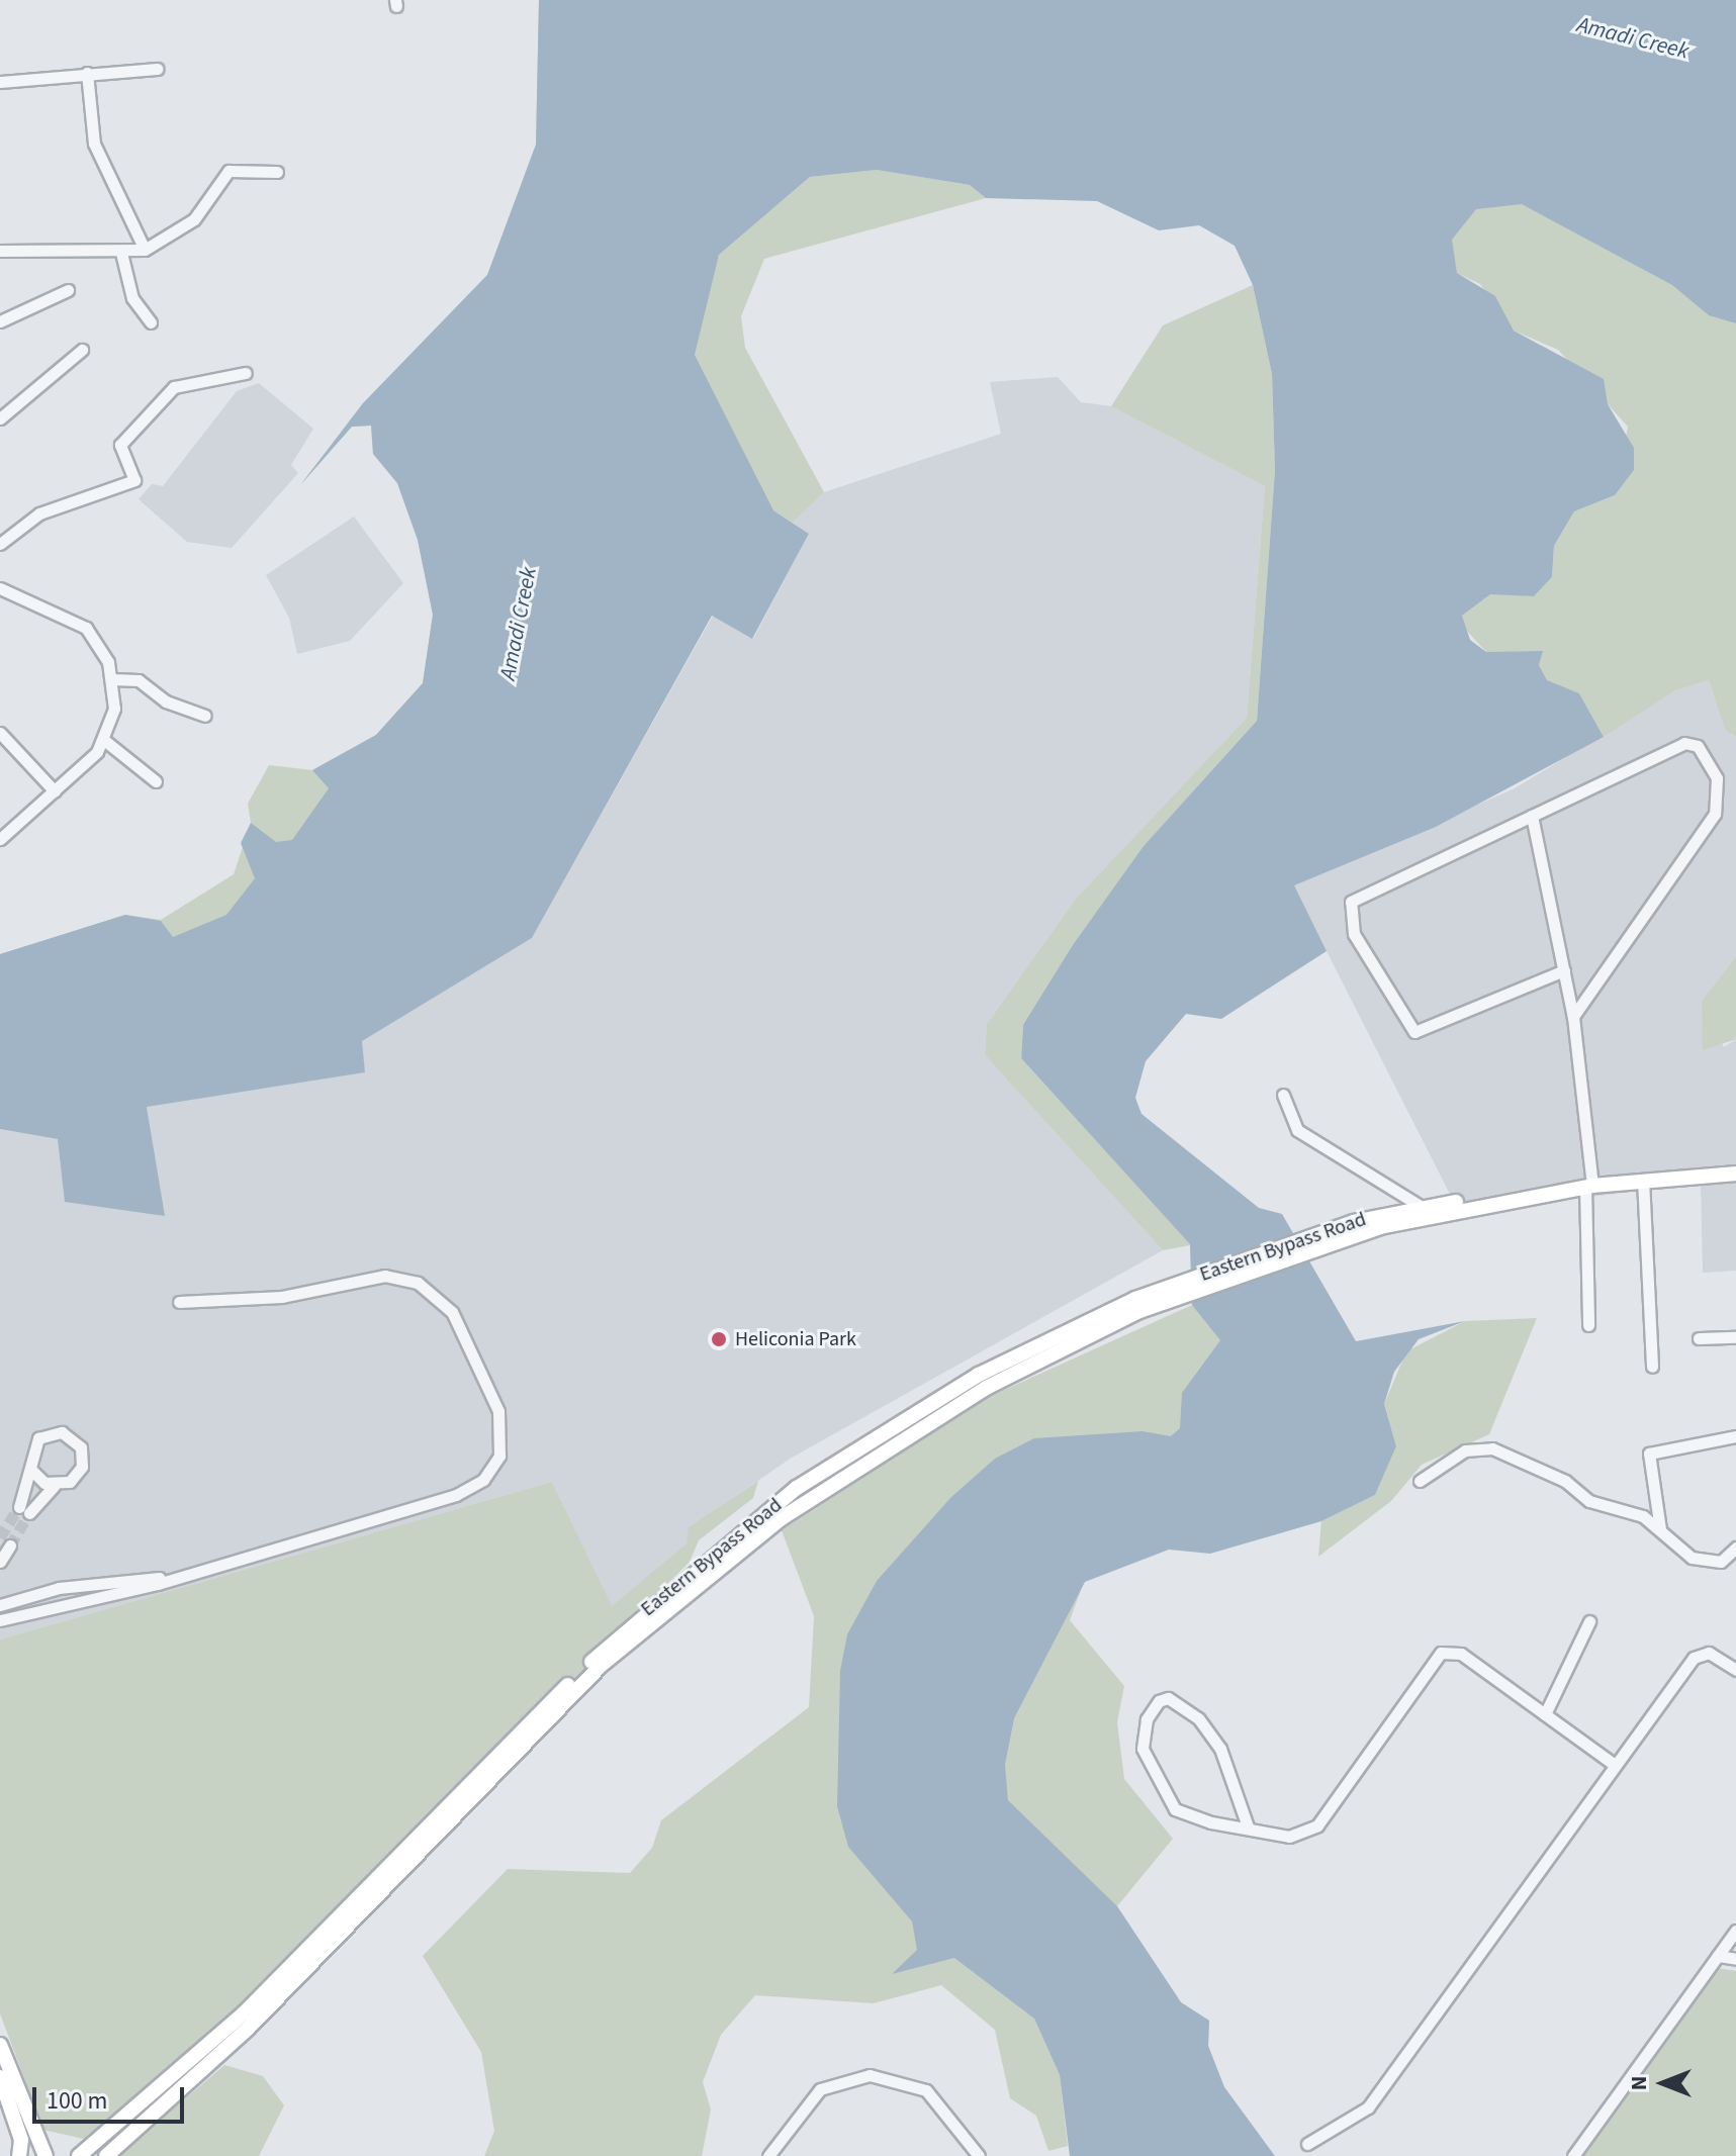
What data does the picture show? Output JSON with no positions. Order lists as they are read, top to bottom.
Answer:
{
  "streets": {
    "main road": ["Eastern Bypass Road"]
  },
  "water": ["Amadi Creek"],
  "places": ["Heliconia Park"],
  "scale_bar": "100 m",
  "north": "left"
}
